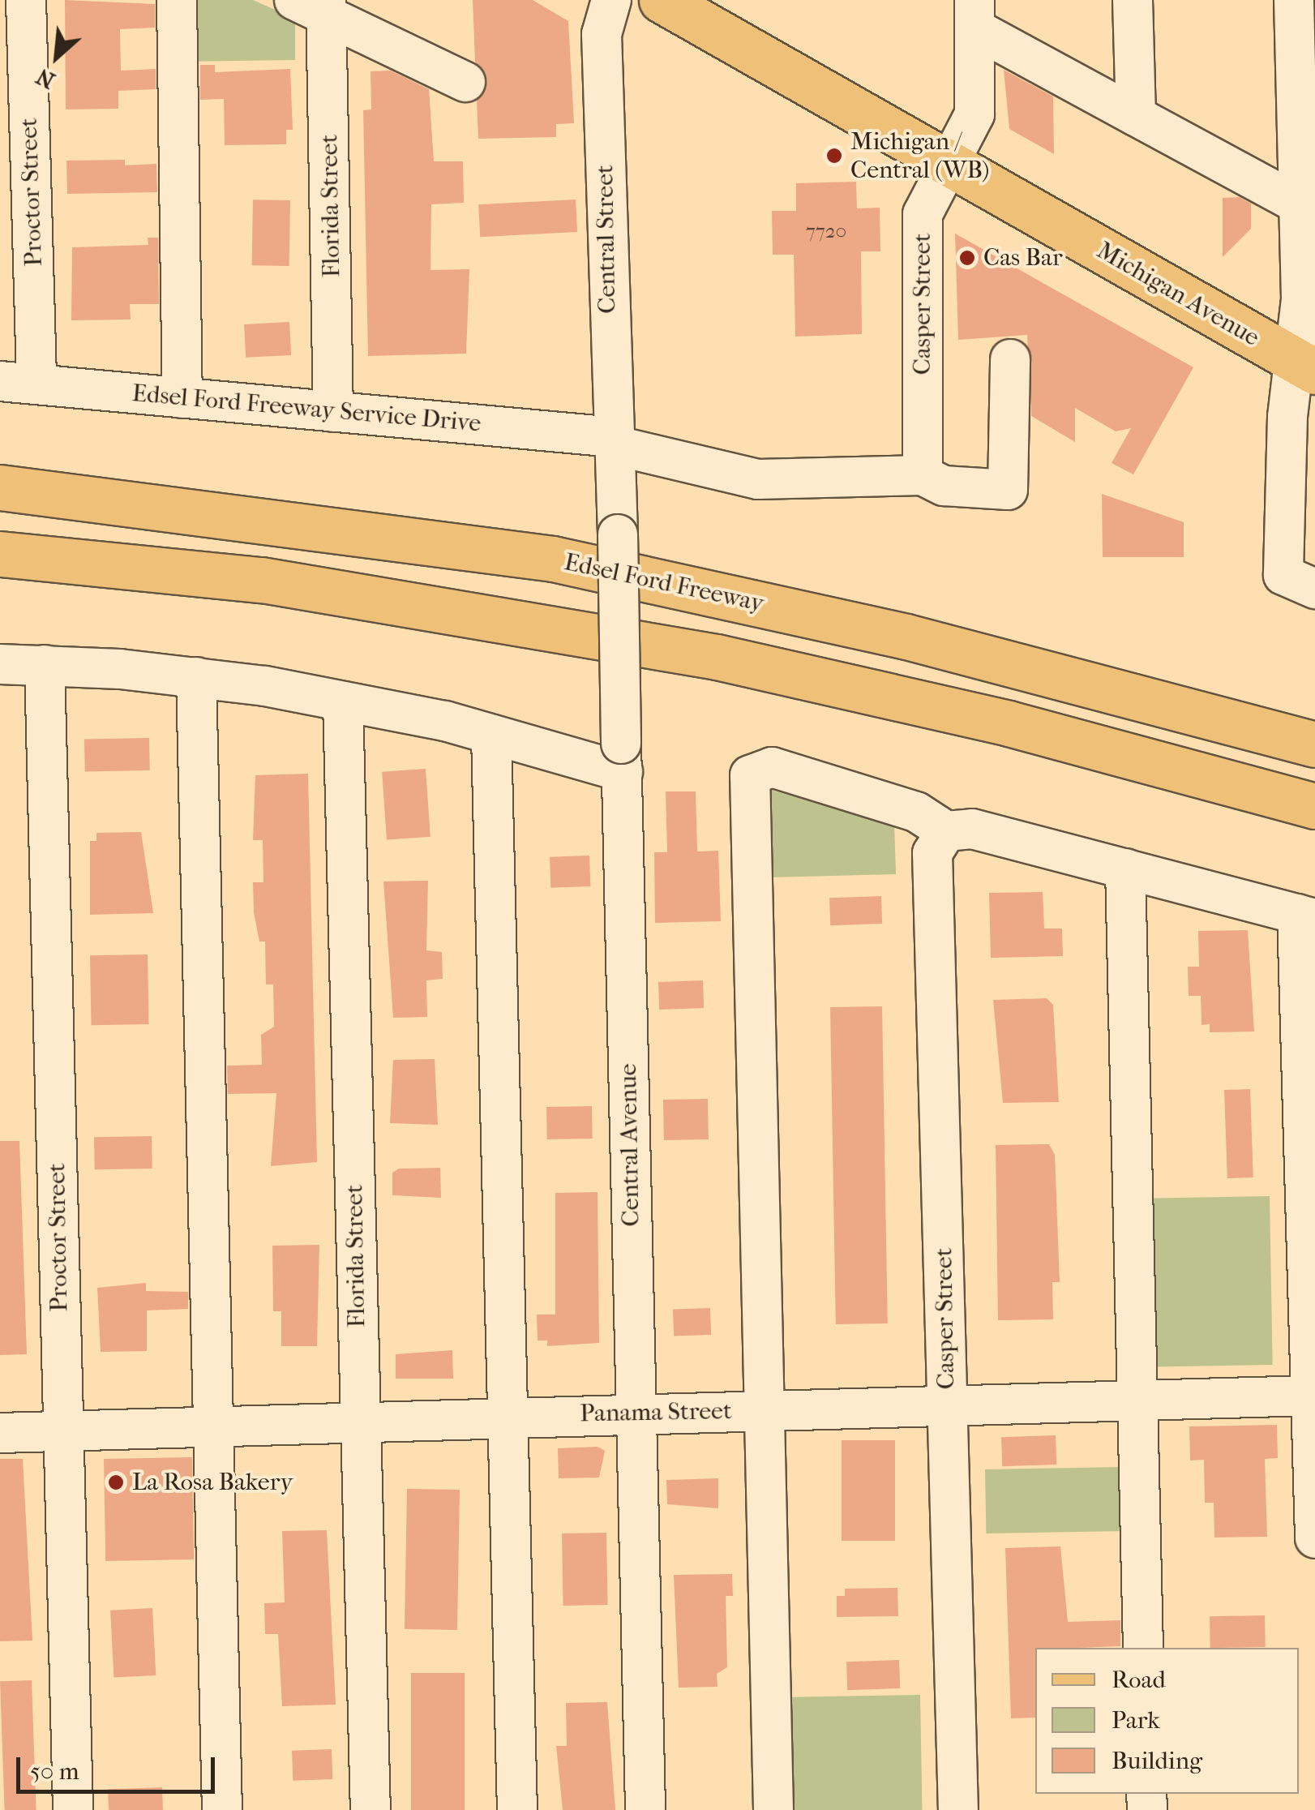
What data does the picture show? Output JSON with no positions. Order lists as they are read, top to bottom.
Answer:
{
  "streets": {
    "main road": ["Michigan Avenue", "Edsel Ford Freeway"],
    "street": [
      "Proctor Street",
      "Florida Street",
      "Central Street",
      "Casper Street",
      "Edsel Ford Freeway Service Drive",
      "Central Avenue",
      "Panama Street"
    ]
  },
  "crossings": [
    ["Proctor Street", "Edsel Ford Freeway Service Drive"],
    ["Proctor Street", "Panama Street"],
    ["Florida Street", "Edsel Ford Freeway Service Drive"],
    ["Florida Street", "Panama Street"],
    ["Central Street", "Edsel Ford Freeway Service Drive"],
    ["Central Street", "Central Avenue"],
    ["Michigan Avenue", "Casper Street"],
    ["Casper Street", "Edsel Ford Freeway Service Drive"],
    ["Casper Street", "Panama Street"],
    ["Edsel Ford Freeway Service Drive", "Central Avenue"],
    ["Central Avenue", "Panama Street"]
  ],
  "places": ["Michigan / Central (WB)", "Cas Bar", "La Rosa Bakery"],
  "house_numbers": ["7720"],
  "legend": ["Road", "Park", "Building"],
  "scale_bar": "50 m",
  "north": "bottom left"
}
